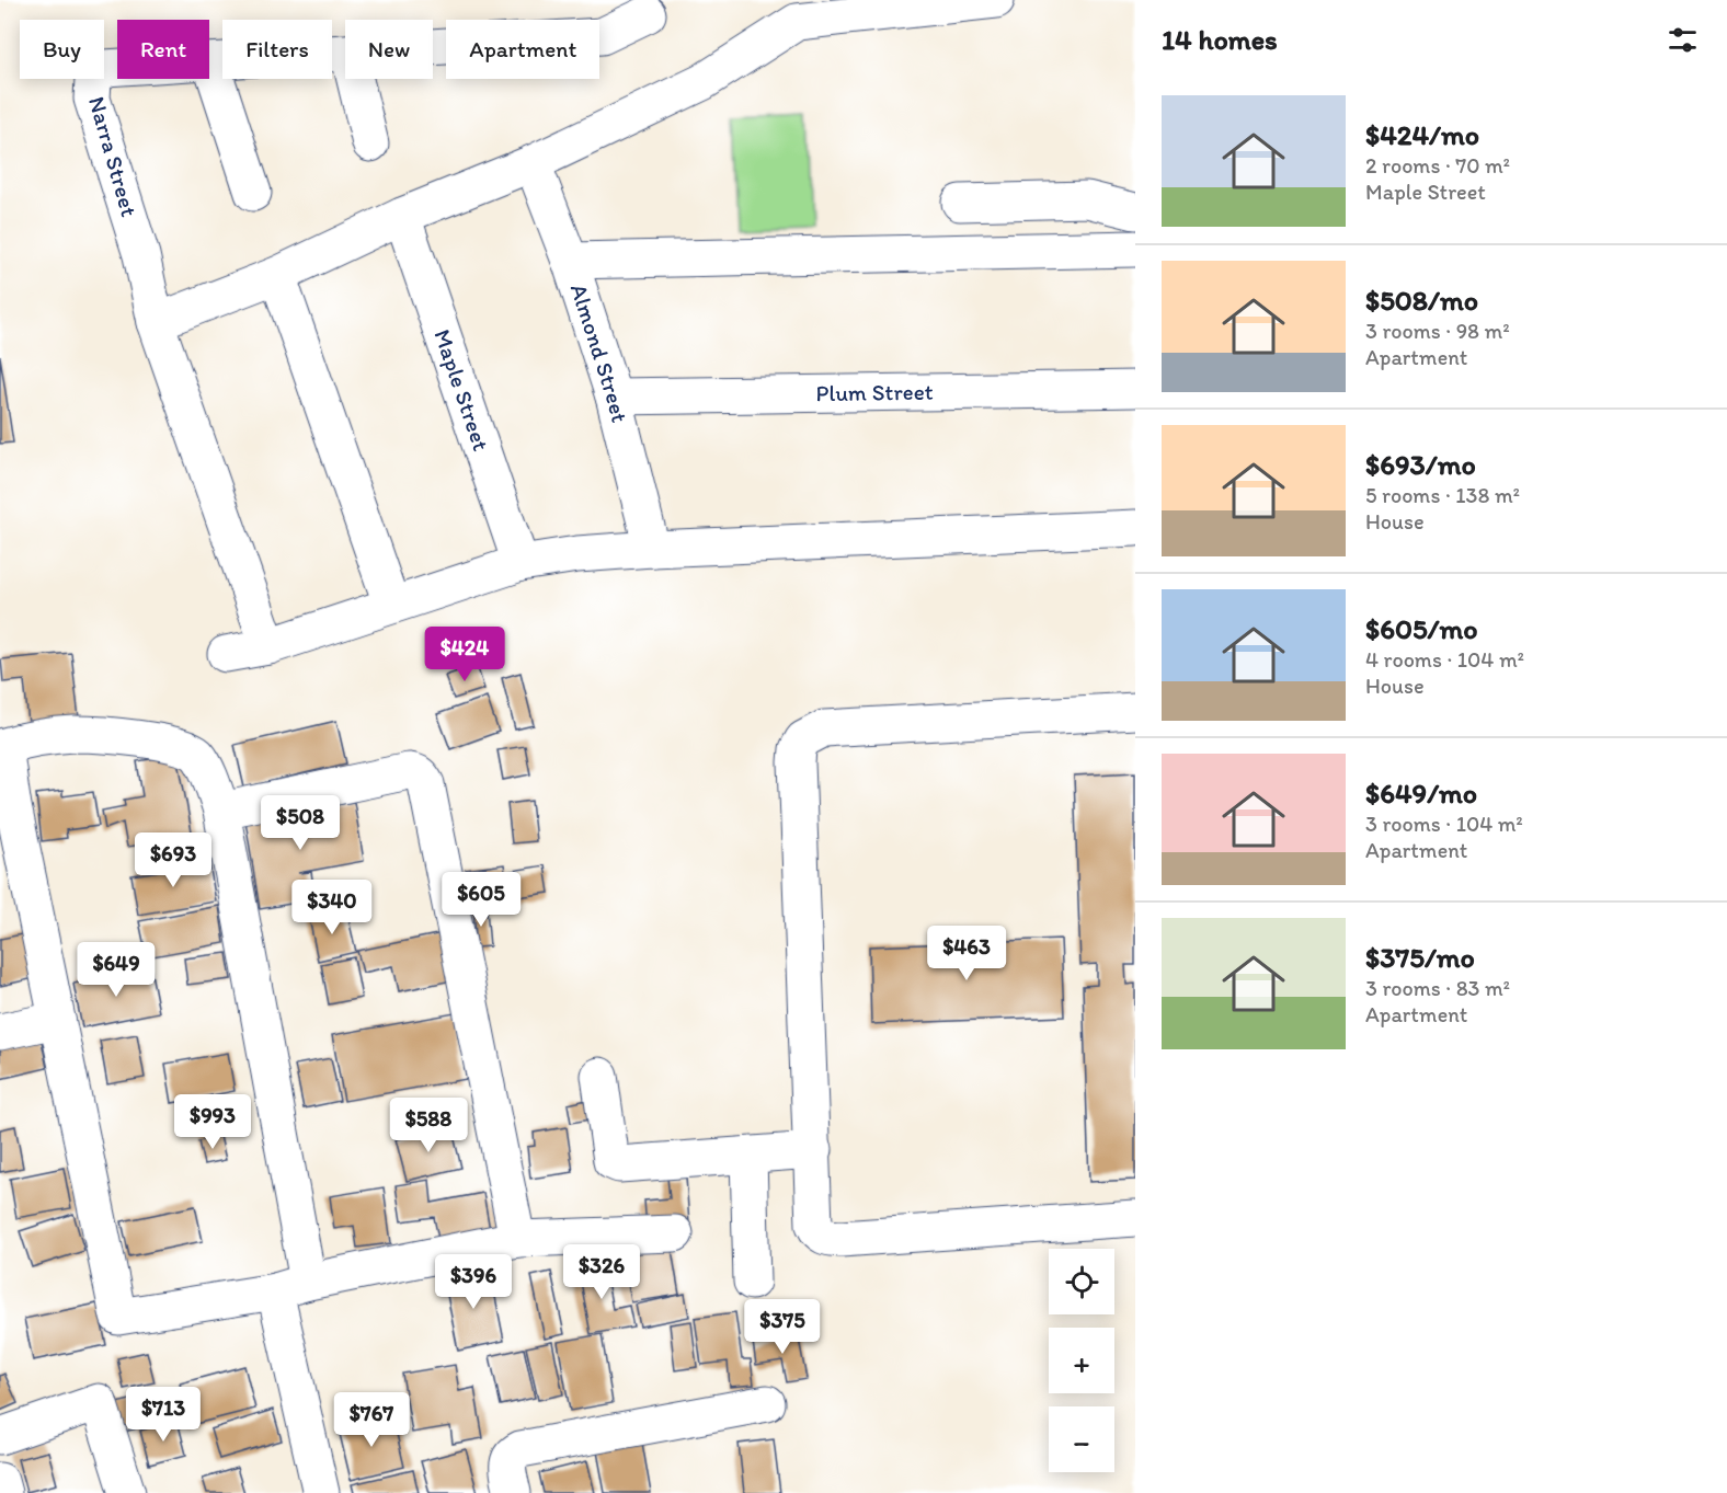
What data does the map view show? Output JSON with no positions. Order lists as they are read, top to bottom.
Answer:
{
  "streets": {
    "street": [
      "Narra Street",
      "Almond Street",
      "Maple Street",
      "Plum Street"
    ]
  },
  "crossings": [
    ["Almond Street", "Plum Street"]
  ],
  "page": {
    "heading": "14 homes",
    "chip": [
      "Buy",
      "Rent",
      "Filters",
      "New",
      "Apartment"
    ],
    "list": [
      {
        "name": "$424/mo",
        "note": "2 rooms · 70 m² · Maple Street"
      },
      {
        "name": "$508/mo",
        "note": "3 rooms · 98 m² · Apartment"
      },
      {
        "name": "$693/mo",
        "note": "5 rooms · 138 m² · House"
      },
      {
        "name": "$605/mo",
        "note": "4 rooms · 104 m² · House"
      },
      {
        "name": "$649/mo",
        "note": "3 rooms · 104 m² · Apartment"
      },
      {
        "name": "$375/mo",
        "note": "3 rooms · 83 m² · Apartment"
      }
    ],
    "price": [
      "$424",
      "$508",
      "$693",
      "$605",
      "$340",
      "$463",
      "$649",
      "$993",
      "$588",
      "$326",
      "$396",
      "$375",
      "$713",
      "$767"
    ],
    "map_buttons": ["+", "−"]
  }
}
